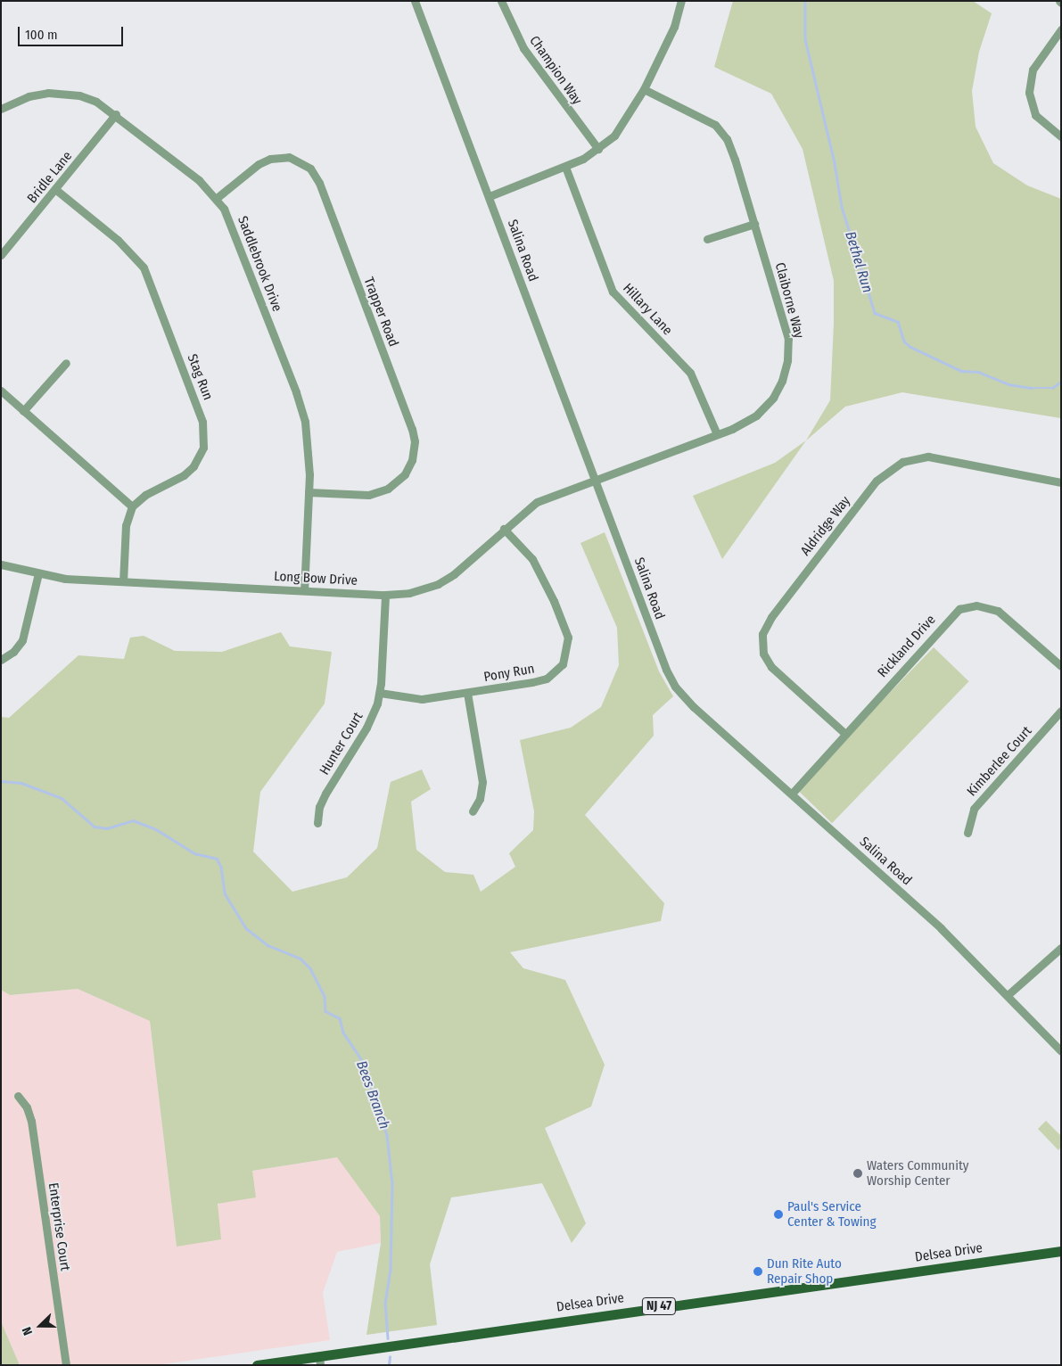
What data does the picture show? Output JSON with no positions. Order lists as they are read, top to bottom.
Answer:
{
  "streets": {
    "main road": ["Delsea Drive", "NJ 47"],
    "street": [
      "Champion Way",
      "Bridle Lane",
      "Salina Road",
      "Saddlebrook Drive",
      "Claiborne Way",
      "Hillary Lane",
      "Trapper Road",
      "Stag Run",
      "Aldridge Way",
      "Long Bow Drive",
      "Rickland Drive",
      "Pony Run",
      "Hunter Court",
      "Kimberlee Court",
      "Enterprise Court"
    ]
  },
  "crossings": [
    ["Bridle Lane", "Saddlebrook Drive"],
    ["Bridle Lane", "Stag Run"],
    ["Salina Road", "Claiborne Way"],
    ["Salina Road", "Long Bow Drive"],
    ["Salina Road", "Rickland Drive"],
    ["Saddlebrook Drive", "Trapper Road"],
    ["Saddlebrook Drive", "Long Bow Drive"],
    ["Claiborne Way", "Hillary Lane"],
    ["Claiborne Way", "Long Bow Drive"],
    ["Aldridge Way", "Rickland Drive"],
    ["Long Bow Drive", "Pony Run"],
    ["Long Bow Drive", "Hunter Court"],
    ["Pony Run", "Hunter Court"]
  ],
  "water": ["Bethel Run", "Bees Branch"],
  "places": ["Waters Community Worship Center", "Paul's Service Center & Towing", "Dun Rite Auto Repair Shop"],
  "scale_bar": "100 m",
  "north": "left"
}
